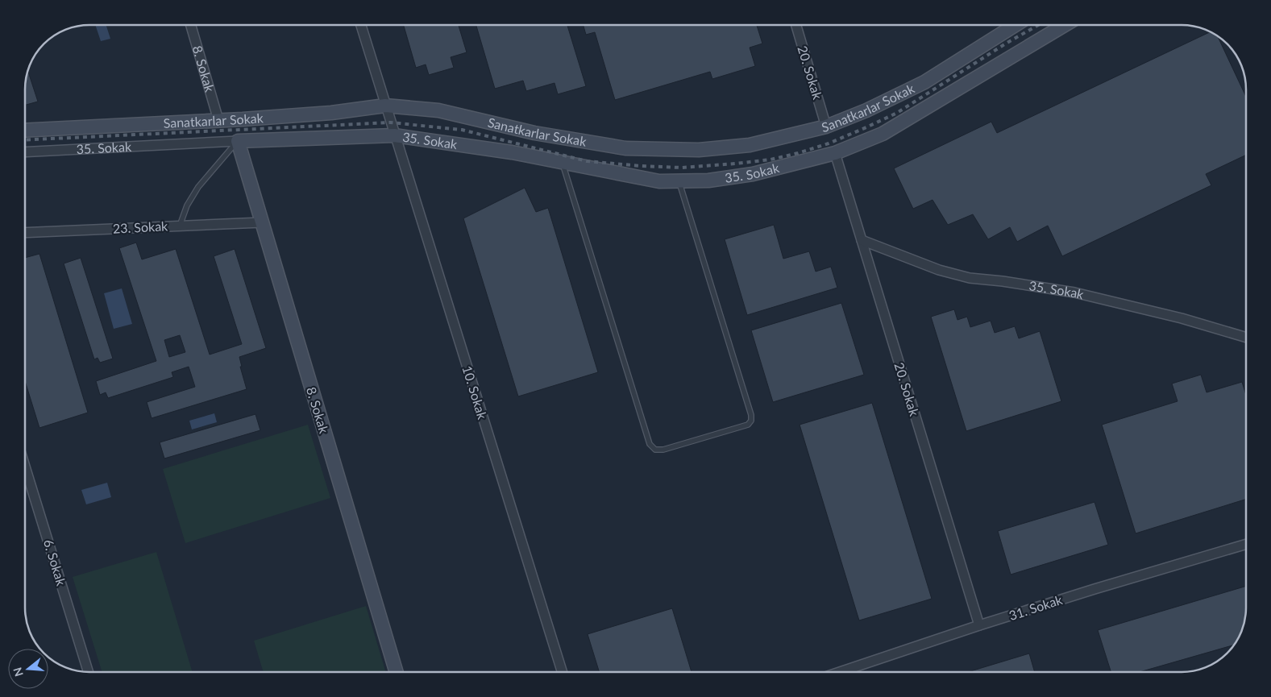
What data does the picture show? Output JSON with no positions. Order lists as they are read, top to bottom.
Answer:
{
  "streets": {
    "street": [
      "8. Sokak",
      "20. Sokak",
      "Sanatkarlar Sokak",
      "35. Sokak",
      "23. Sokak",
      "10. Sokak",
      "6. Sokak",
      "31. Sokak"
    ]
  },
  "crossings": [
    ["8. Sokak", "Sanatkarlar Sokak"],
    ["8. Sokak", "35. Sokak"],
    ["8. Sokak", "23. Sokak"],
    ["20. Sokak", "Sanatkarlar Sokak"],
    ["20. Sokak", "35. Sokak"],
    ["20. Sokak", "31. Sokak"],
    ["Sanatkarlar Sokak", "10. Sokak"],
    ["35. Sokak", "10. Sokak"]
  ],
  "north": "left"
}
